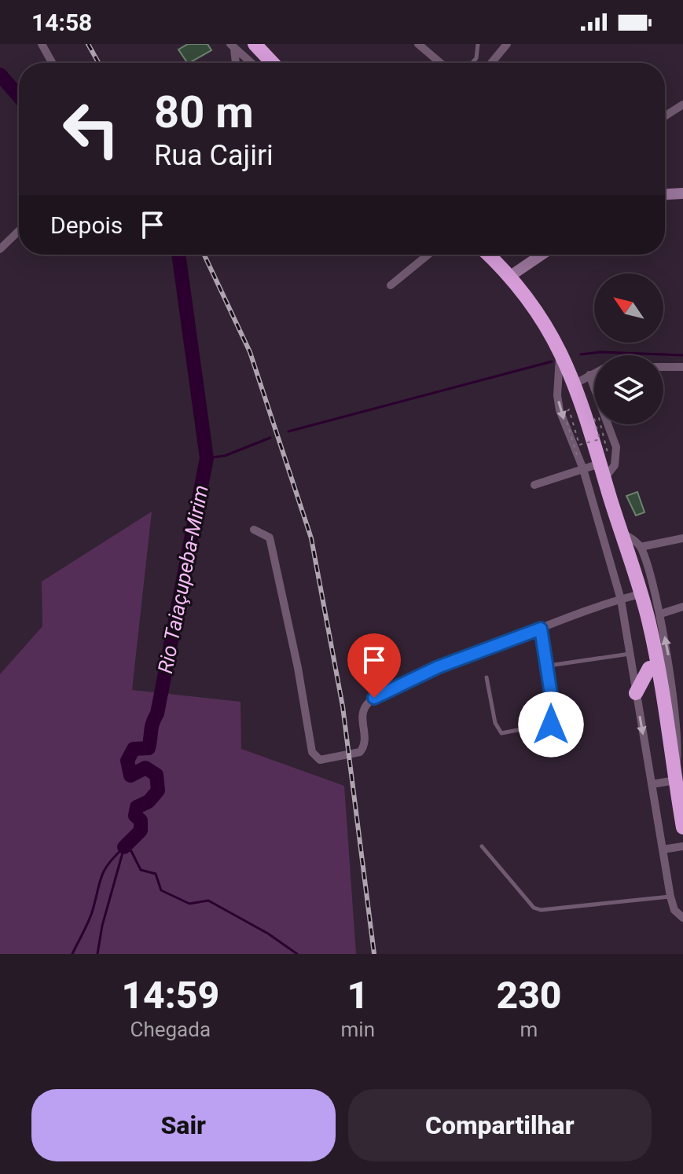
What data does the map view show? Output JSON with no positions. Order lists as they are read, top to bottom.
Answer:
{
  "water": ["Rio Taiaçupeba-Mirim"],
  "north": "top left",
  "page": {
    "status": "14:58",
    "turn": ["80 m", "Rua Cajiri"],
    "then": "Depois",
    "eta": [
      "14:59",
      "Chegada",
      "1",
      "min",
      "230",
      "m"
    ],
    "buttons": ["Sair", "Compartilhar"]
  }
}
